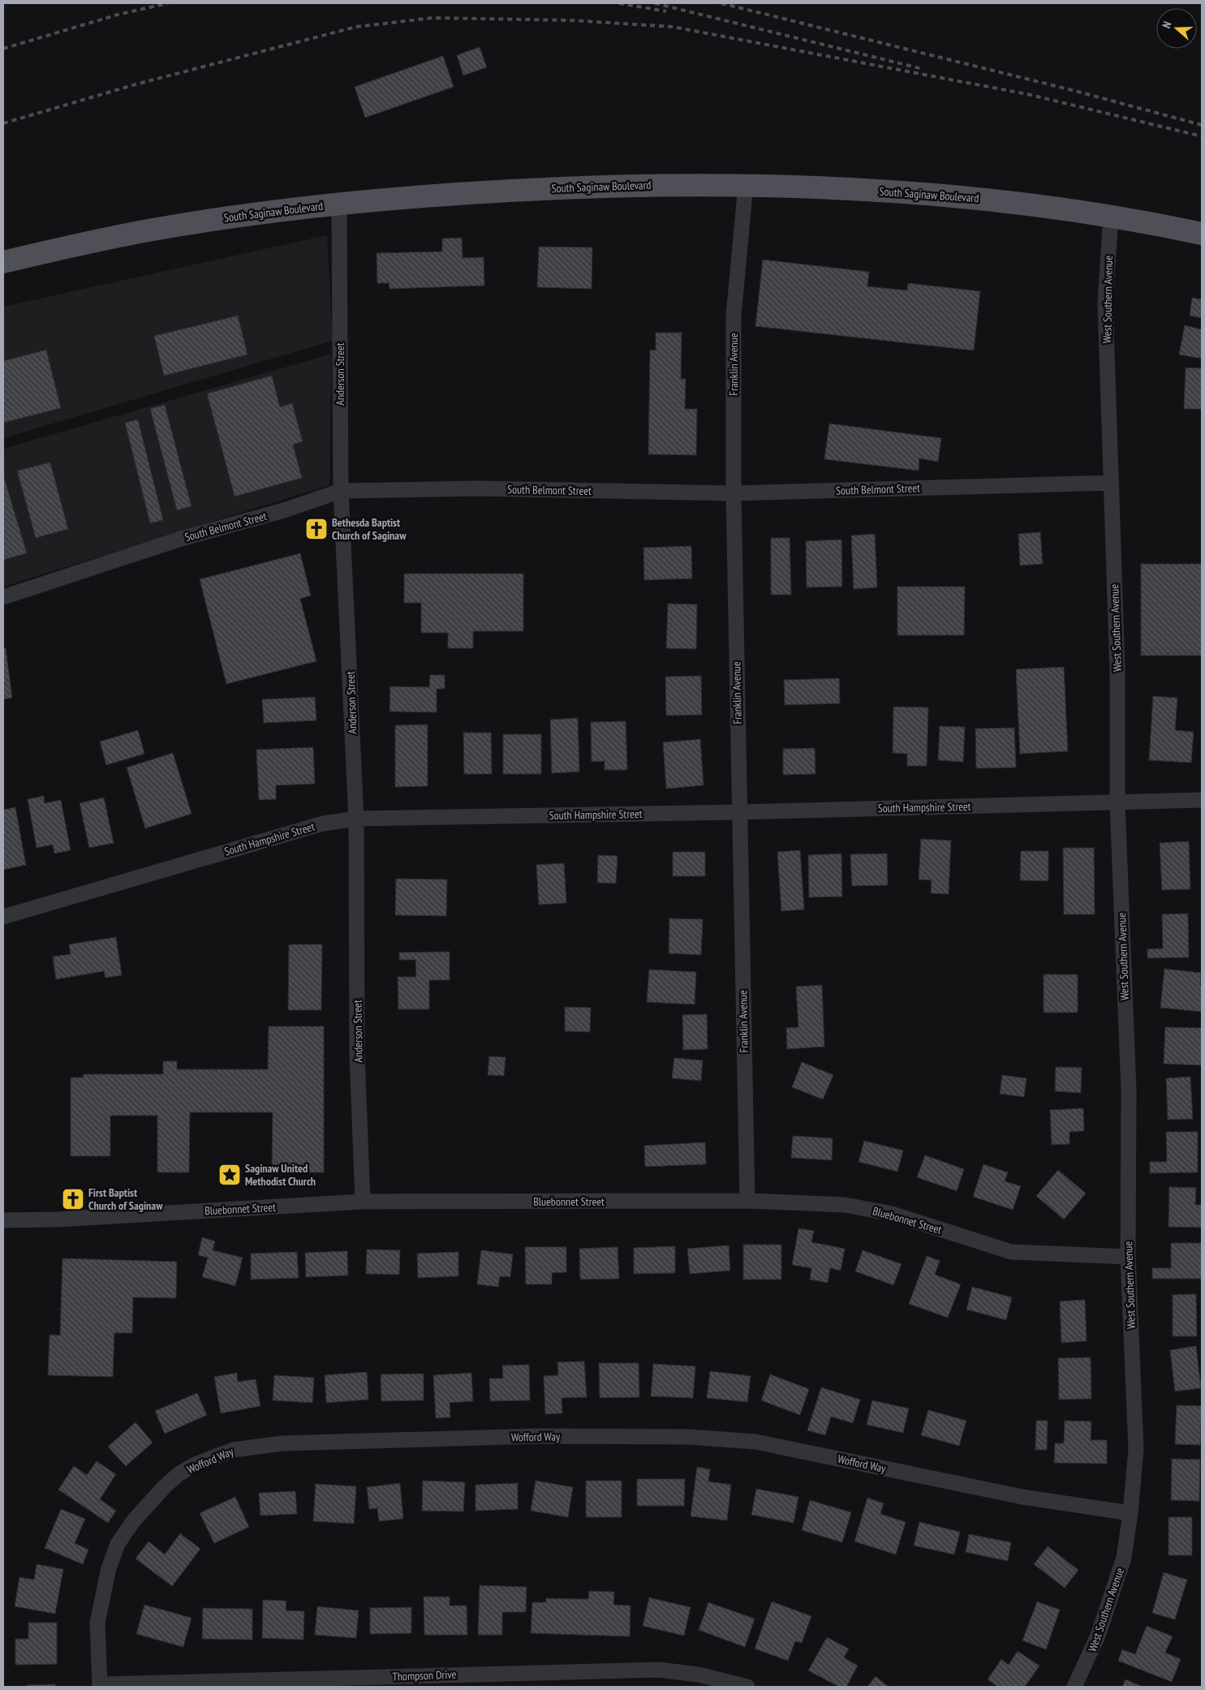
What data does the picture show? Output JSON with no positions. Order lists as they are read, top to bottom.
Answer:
{
  "streets": {
    "main road": ["South Saginaw Boulevard"],
    "street": [
      "West Southern Avenue",
      "Franklin Avenue",
      "Anderson Street",
      "South Belmont Street",
      "South Hampshire Street",
      "Bluebonnet Street",
      "Wofford Way",
      "Thompson Drive"
    ]
  },
  "crossings": [
    ["South Saginaw Boulevard", "West Southern Avenue"],
    ["South Saginaw Boulevard", "Franklin Avenue"],
    ["South Saginaw Boulevard", "Anderson Street"],
    ["West Southern Avenue", "South Belmont Street"],
    ["West Southern Avenue", "South Hampshire Street"],
    ["West Southern Avenue", "Bluebonnet Street"],
    ["West Southern Avenue", "Wofford Way"],
    ["Franklin Avenue", "South Belmont Street"],
    ["Franklin Avenue", "South Hampshire Street"],
    ["Franklin Avenue", "Bluebonnet Street"],
    ["Anderson Street", "South Belmont Street"],
    ["Anderson Street", "South Hampshire Street"],
    ["Anderson Street", "Bluebonnet Street"],
    ["Wofford Way", "Thompson Drive"]
  ],
  "places": {
    "church": ["Bethesda Baptist Church of Saginaw", "First Baptist Church of Saginaw"],
    "place": ["Saginaw United Methodist Church"]
  },
  "north": "left"
}
